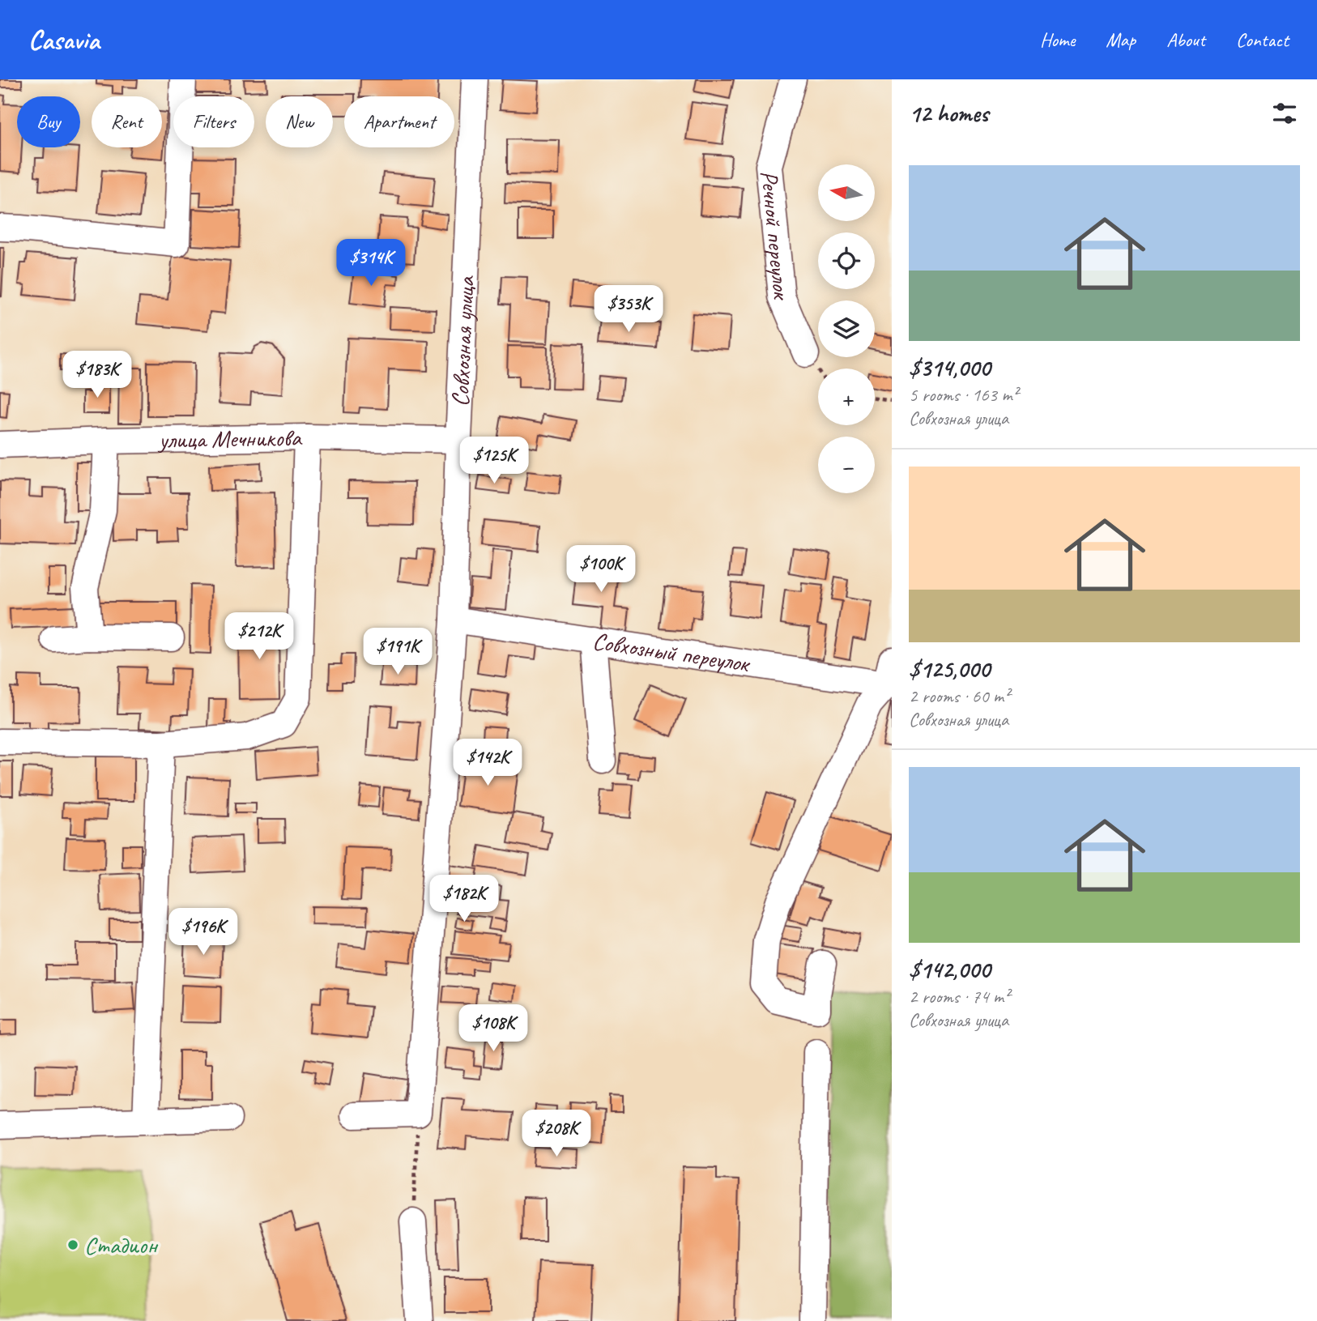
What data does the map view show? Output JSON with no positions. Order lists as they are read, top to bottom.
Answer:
{
  "streets": {
    "street": [
      "Речной переулок",
      "Совхозная улица",
      "улица Мечникова",
      "Совхозный переулок"
    ]
  },
  "crossings": [
    ["Совхозная улица", "улица Мечникова"],
    ["Совхозная улица", "Совхозный переулок"]
  ],
  "places": ["Стадион"],
  "north": "left",
  "page": {
    "header": "Casavia",
    "nav": [
      "Home",
      "Map",
      "About",
      "Contact"
    ],
    "heading": "12 homes",
    "chip": [
      "Buy",
      "Rent",
      "Filters",
      "New",
      "Apartment"
    ],
    "list": [
      {
        "name": "$314,000",
        "note": "5 rooms · 163 m² · Совхозная улица"
      },
      {
        "name": "$125,000",
        "note": "2 rooms · 60 m² · Совхозная улица"
      },
      {
        "name": "$142,000",
        "note": "2 rooms · 74 m² · Совхозная улица"
      }
    ],
    "map_buttons": ["+", "−"],
    "price": [
      "$314K",
      "$353K",
      "$183K",
      "$125K",
      "$100K",
      "$212K",
      "$191K",
      "$142K",
      "$182K",
      "$196K",
      "$108K",
      "$208K"
    ]
  }
}
